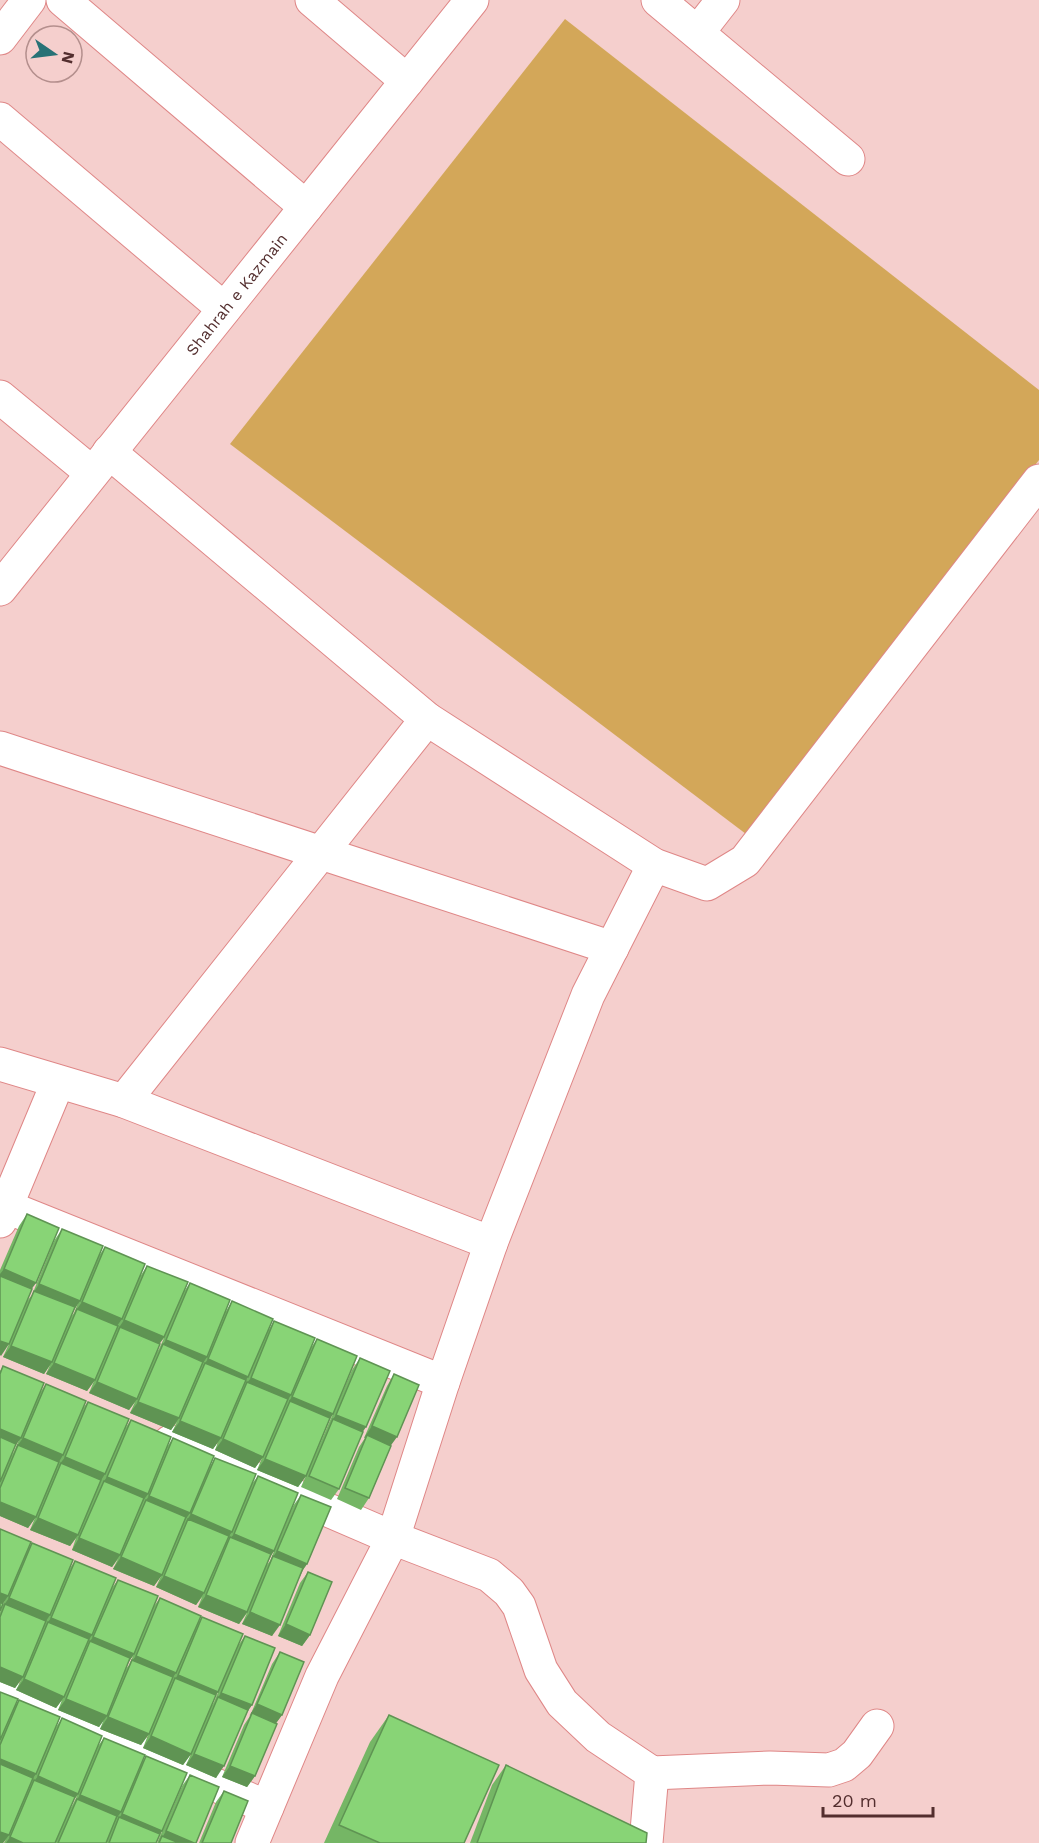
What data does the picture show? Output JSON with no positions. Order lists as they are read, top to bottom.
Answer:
{
  "streets": {
    "street": ["Shahrah e Kazmain"]
  },
  "scale_bar": "20 m",
  "north": "right"
}
